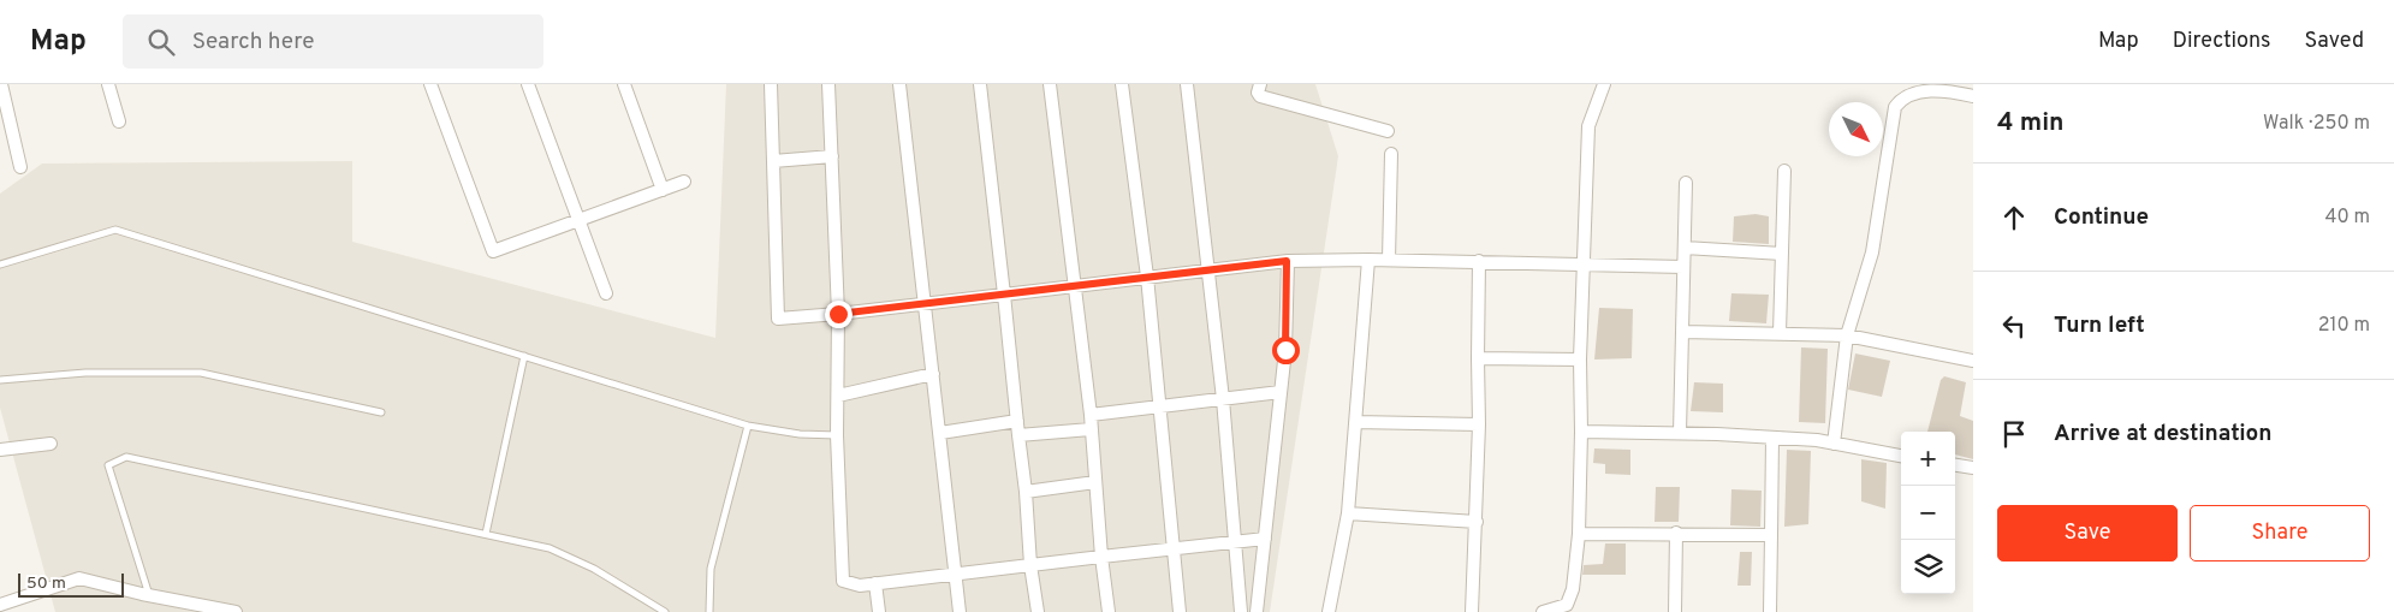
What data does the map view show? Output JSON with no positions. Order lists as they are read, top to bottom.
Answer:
{
  "scale_bar": "50 m",
  "north": "bottom right",
  "page": {
    "header": "Map",
    "search": "Search here",
    "nav": ["Map", "Directions", "Saved"],
    "heading": ["4 min", "Walk · 250 m"],
    "list": [
      ["Continue", "40 m"],
      ["Turn left", "210 m"],
      "Arrive at destination"
    ],
    "map_buttons": ["+", "−"],
    "buttons": ["Save", "Share"],
    "scale": "50 m"
  }
}
